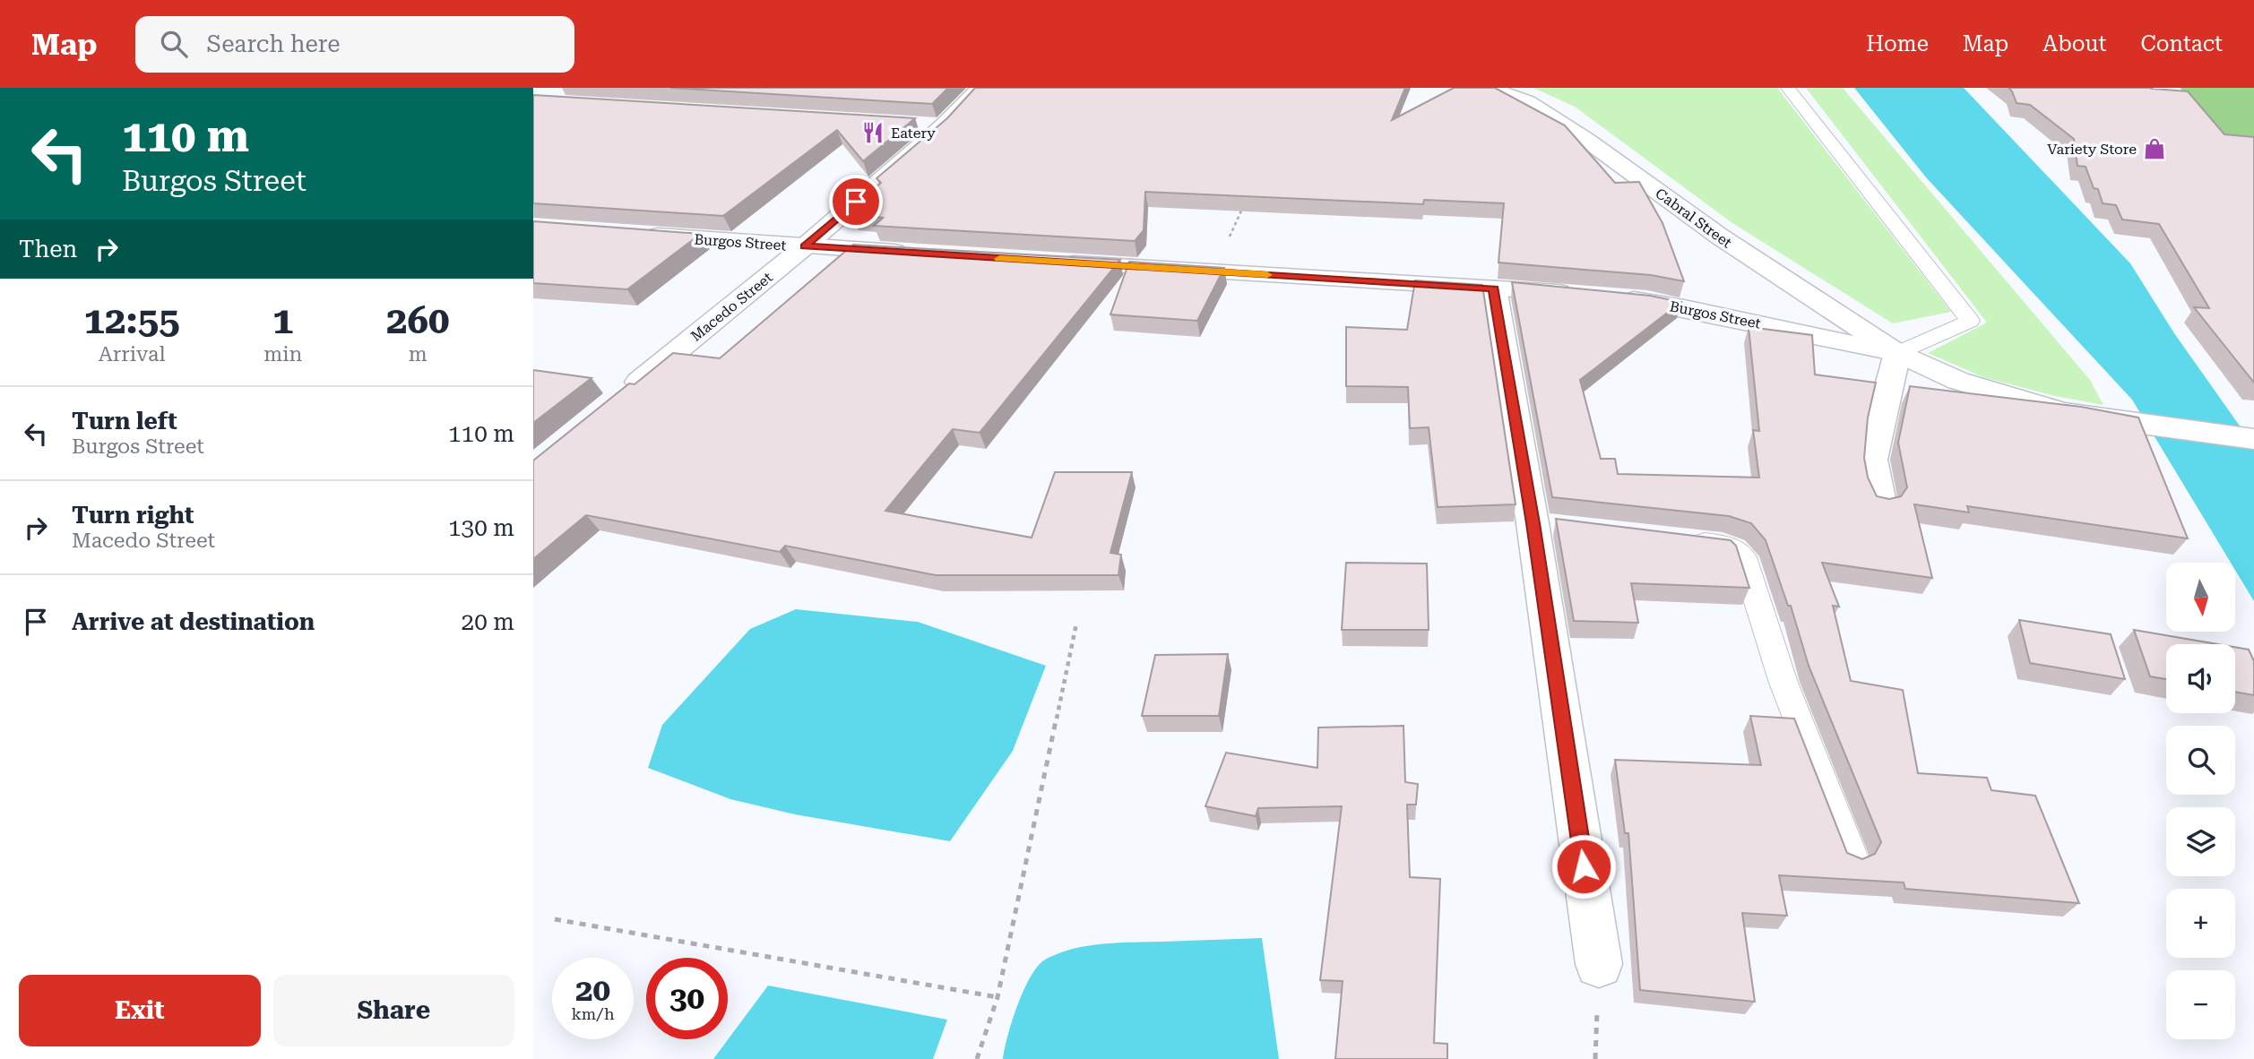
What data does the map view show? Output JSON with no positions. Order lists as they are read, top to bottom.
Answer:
{
  "streets": {
    "street": ["Cabral Street", "Burgos Street", "Macedo Street"]
  },
  "crossings": [
    ["Cabral Street", "Burgos Street"],
    ["Burgos Street", "Macedo Street"]
  ],
  "places": {
    "restaurant": ["Eatery"],
    "shop": ["Variety Store"]
  },
  "north": "bottom",
  "page": {
    "header": "Map",
    "search": "Search here",
    "nav": [
      "Home",
      "Map",
      "About",
      "Contact"
    ],
    "turn": ["110 m", "Burgos Street"],
    "then": "Then",
    "eta": [
      "12:55",
      "Arrival",
      "1",
      "min",
      "260",
      "m"
    ],
    "list": [
      {
        "name": "Turn left",
        "note": "Burgos Street",
        "value": "110 m"
      },
      {
        "name": "Turn right",
        "note": "Macedo Street",
        "value": "130 m"
      },
      {
        "name": "Arrive at destination",
        "value": "20 m"
      }
    ],
    "map_buttons": ["+", "−"],
    "speed": "20 km/h",
    "limit": "30",
    "buttons": ["Exit", "Share"]
  }
}
